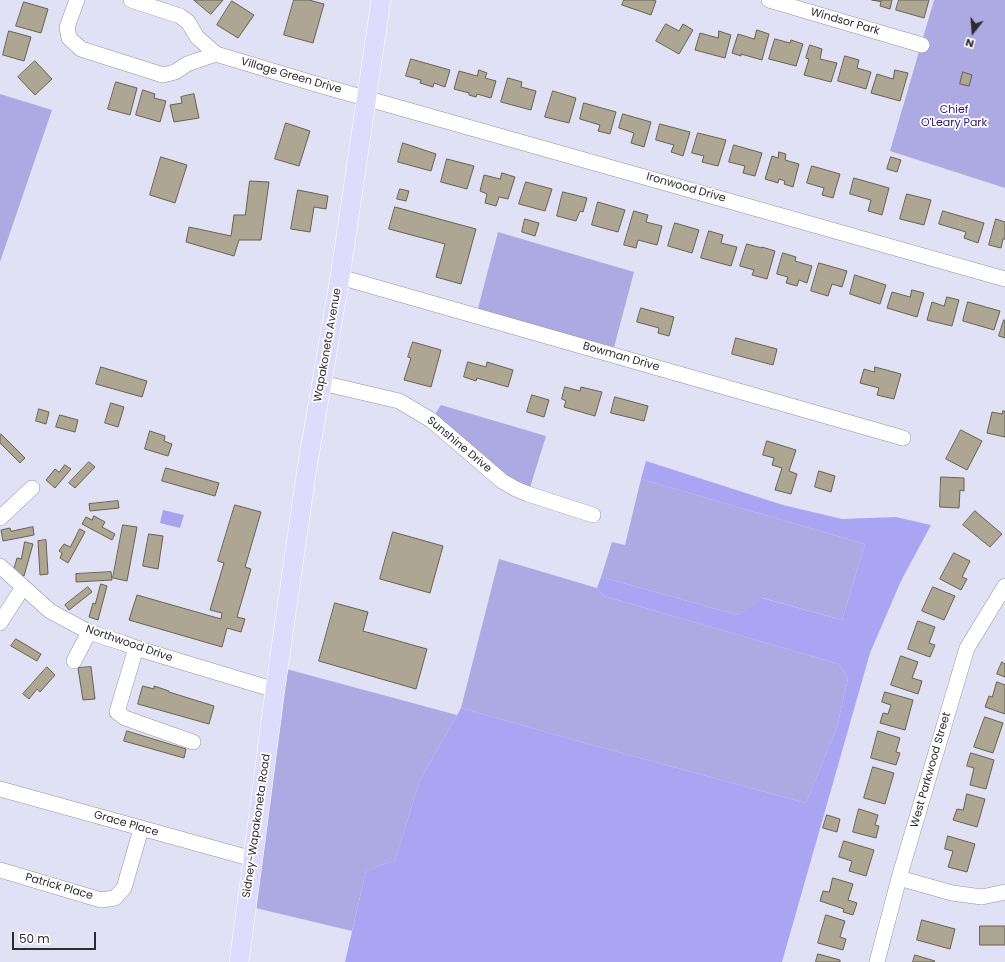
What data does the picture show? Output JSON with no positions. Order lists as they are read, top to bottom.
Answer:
{
  "streets": {
    "main road": ["Wapakoneta Avenue", "Sidney-Wapakoneta Road"],
    "street": [
      "Windsor Park",
      "Village Green Drive",
      "Ironwood Drive",
      "Bowman Drive",
      "Sunshine Drive",
      "Northwood Drive",
      "West Parkwood Street",
      "Grace Place",
      "Patrick Place"
    ]
  },
  "crossings": [
    ["Village Green Drive", "Ironwood Drive"],
    ["Village Green Drive", "Wapakoneta Avenue"],
    ["Ironwood Drive", "Wapakoneta Avenue"],
    ["Wapakoneta Avenue", "Bowman Drive"],
    ["Wapakoneta Avenue", "Sunshine Drive"],
    ["Wapakoneta Avenue", "Northwood Drive"],
    ["Wapakoneta Avenue", "Sidney-Wapakoneta Road"],
    ["Northwood Drive", "Sidney-Wapakoneta Road"],
    ["Grace Place", "Sidney-Wapakoneta Road"],
    ["Grace Place", "Patrick Place"]
  ],
  "parks": ["Chief O'Leary Park"],
  "scale_bar": "50 m",
  "north": "bottom"
}
